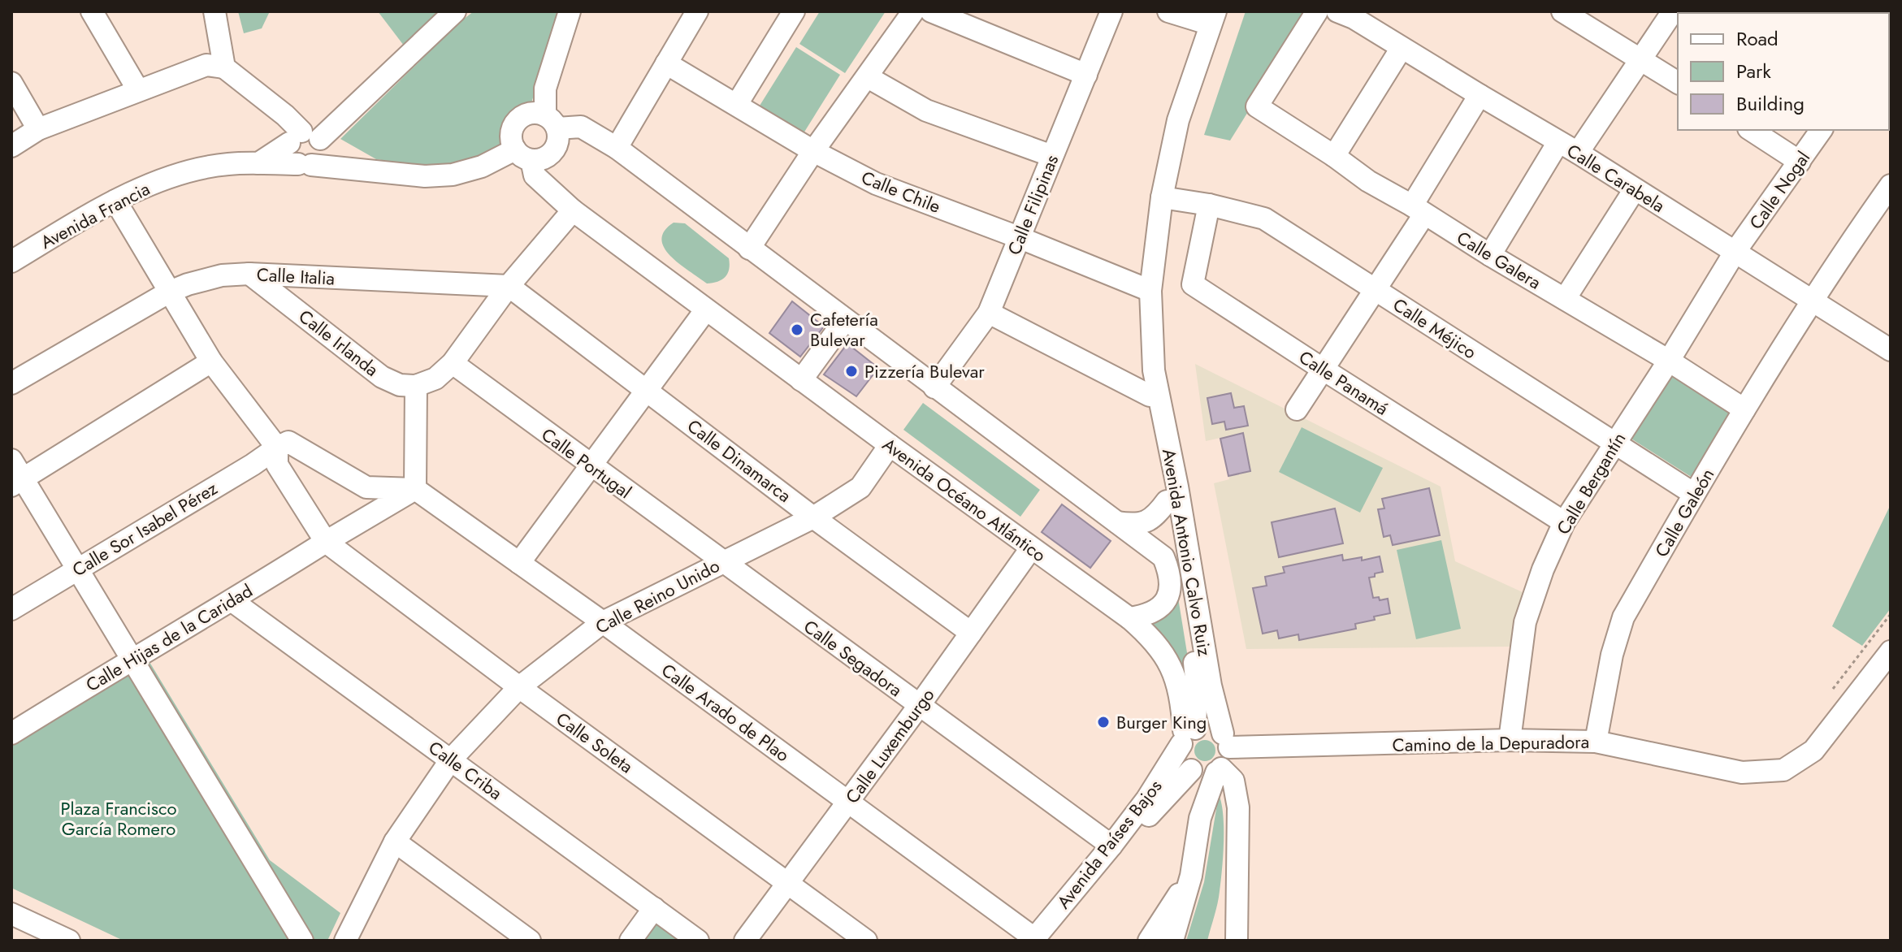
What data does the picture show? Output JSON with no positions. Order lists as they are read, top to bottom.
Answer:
{
  "streets": {
    "street": [
      "Calle Carabela",
      "Calle Nogal",
      "Calle Chile",
      "Calle Filipinas",
      "Avenida Francia",
      "Calle Galera",
      "Calle Italia",
      "Calle Méjico",
      "Calle Irlanda",
      "Calle Panamá",
      "Calle Dinamarca",
      "Calle Portugal",
      "Calle Bergantín",
      "Avenida Océano Atlántico",
      "Calle Galeón",
      "Calle Sor Isabel Pérez",
      "Avenida Antonio Calvo Ruiz",
      "Calle Reino Unido",
      "Calle Hijas de la Caridad",
      "Calle Segadora",
      "Calle Arado de Plao",
      "Calle Soleta",
      "Camino de la Depuradora",
      "Calle Luxemburgo",
      "Calle Criba",
      "Avenida Países Bajos"
    ]
  },
  "crossings": [
    ["Calle Carabela", "Calle Nogal"],
    ["Calle Carabela", "Calle Bergantín"],
    ["Calle Carabela", "Calle Galeón"],
    ["Calle Nogal", "Calle Bergantín"],
    ["Calle Chile", "Calle Filipinas"],
    ["Calle Chile", "Avenida Antonio Calvo Ruiz"],
    ["Avenida Francia", "Avenida Océano Atlántico"],
    ["Calle Galera", "Calle Bergantín"],
    ["Calle Galera", "Calle Galeón"],
    ["Calle Italia", "Calle Irlanda"],
    ["Calle Italia", "Calle Dinamarca"],
    ["Calle Méjico", "Calle Panamá"],
    ["Calle Méjico", "Calle Bergantín"],
    ["Calle Méjico", "Calle Galeón"],
    ["Calle Méjico", "Avenida Antonio Calvo Ruiz"],
    ["Calle Panamá", "Calle Bergantín"],
    ["Calle Dinamarca", "Calle Reino Unido"],
    ["Calle Dinamarca", "Calle Luxemburgo"],
    ["Calle Portugal", "Calle Reino Unido"],
    ["Calle Portugal", "Calle Segadora"],
    ["Calle Bergantín", "Camino de la Depuradora"],
    ["Avenida Océano Atlántico", "Avenida Antonio Calvo Ruiz"],
    ["Avenida Océano Atlántico", "Calle Reino Unido"],
    ["Avenida Océano Atlántico", "Camino de la Depuradora"],
    ["Avenida Océano Atlántico", "Calle Luxemburgo"],
    ["Avenida Océano Atlántico", "Avenida Países Bajos"],
    ["Calle Galeón", "Camino de la Depuradora"],
    ["Avenida Antonio Calvo Ruiz", "Camino de la Depuradora"],
    ["Avenida Antonio Calvo Ruiz", "Avenida Países Bajos"],
    ["Calle Reino Unido", "Calle Segadora"],
    ["Calle Reino Unido", "Calle Arado de Plao"],
    ["Calle Reino Unido", "Calle Soleta"],
    ["Calle Reino Unido", "Calle Criba"],
    ["Calle Hijas de la Caridad", "Calle Arado de Plao"],
    ["Calle Hijas de la Caridad", "Calle Soleta"],
    ["Calle Hijas de la Caridad", "Calle Criba"],
    ["Calle Segadora", "Calle Luxemburgo"],
    ["Calle Segadora", "Avenida Países Bajos"],
    ["Calle Arado de Plao", "Calle Luxemburgo"],
    ["Calle Arado de Plao", "Avenida Países Bajos"],
    ["Calle Soleta", "Calle Luxemburgo"],
    ["Camino de la Depuradora", "Avenida Países Bajos"]
  ],
  "parks": ["Plaza Francisco García Romero"],
  "places": ["Cafetería Bulevar", "Pizzería Bulevar", "Burger King"],
  "legend": ["Road", "Park", "Building"]
}
